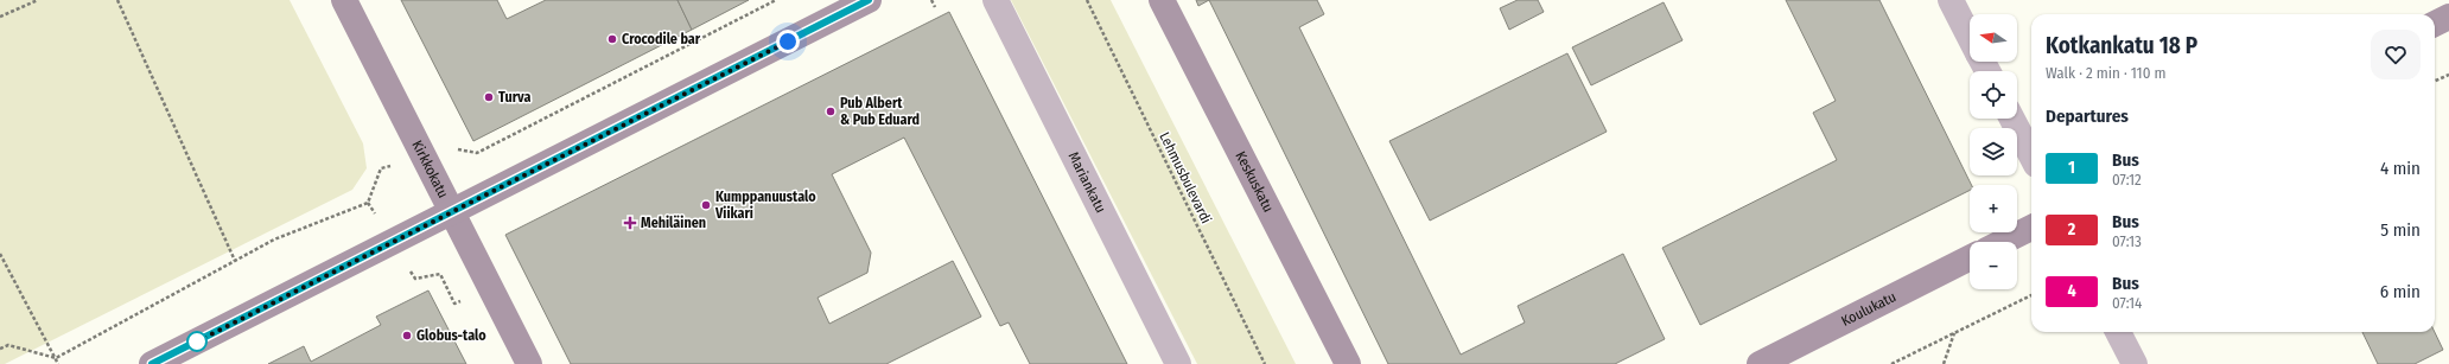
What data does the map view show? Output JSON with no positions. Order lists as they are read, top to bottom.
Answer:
{
  "streets": {
    "main road": ["Kirkkokatu", "Keskuskatu", "Koulukatu"],
    "street": ["Mariankatu"],
    "path": ["Lehmusbulevardi"]
  },
  "places": {
    "other": [
      "Crocodile bar",
      "Turva",
      "Pub Albert & Pub Eduard",
      "Kumppanuustalo Viikari",
      "Globus-talo"
    ],
    "health": ["Mehiläinen"]
  },
  "lines": ["bus line 1"],
  "north": "left",
  "page": {
    "map_buttons": ["+", "−"],
    "heading": [
      ["Kotkankatu 18 P", "Walk · 2 min · 110 m"],
      "Departures"
    ],
    "list": [
      {
        "mark": "1",
        "name": "Bus",
        "note": "07:12",
        "value": "4 min"
      },
      {
        "mark": "2",
        "name": "Bus",
        "note": "07:13",
        "value": "5 min"
      },
      {
        "mark": "4",
        "name": "Bus",
        "note": "07:14",
        "value": "6 min"
      }
    ]
  }
}
